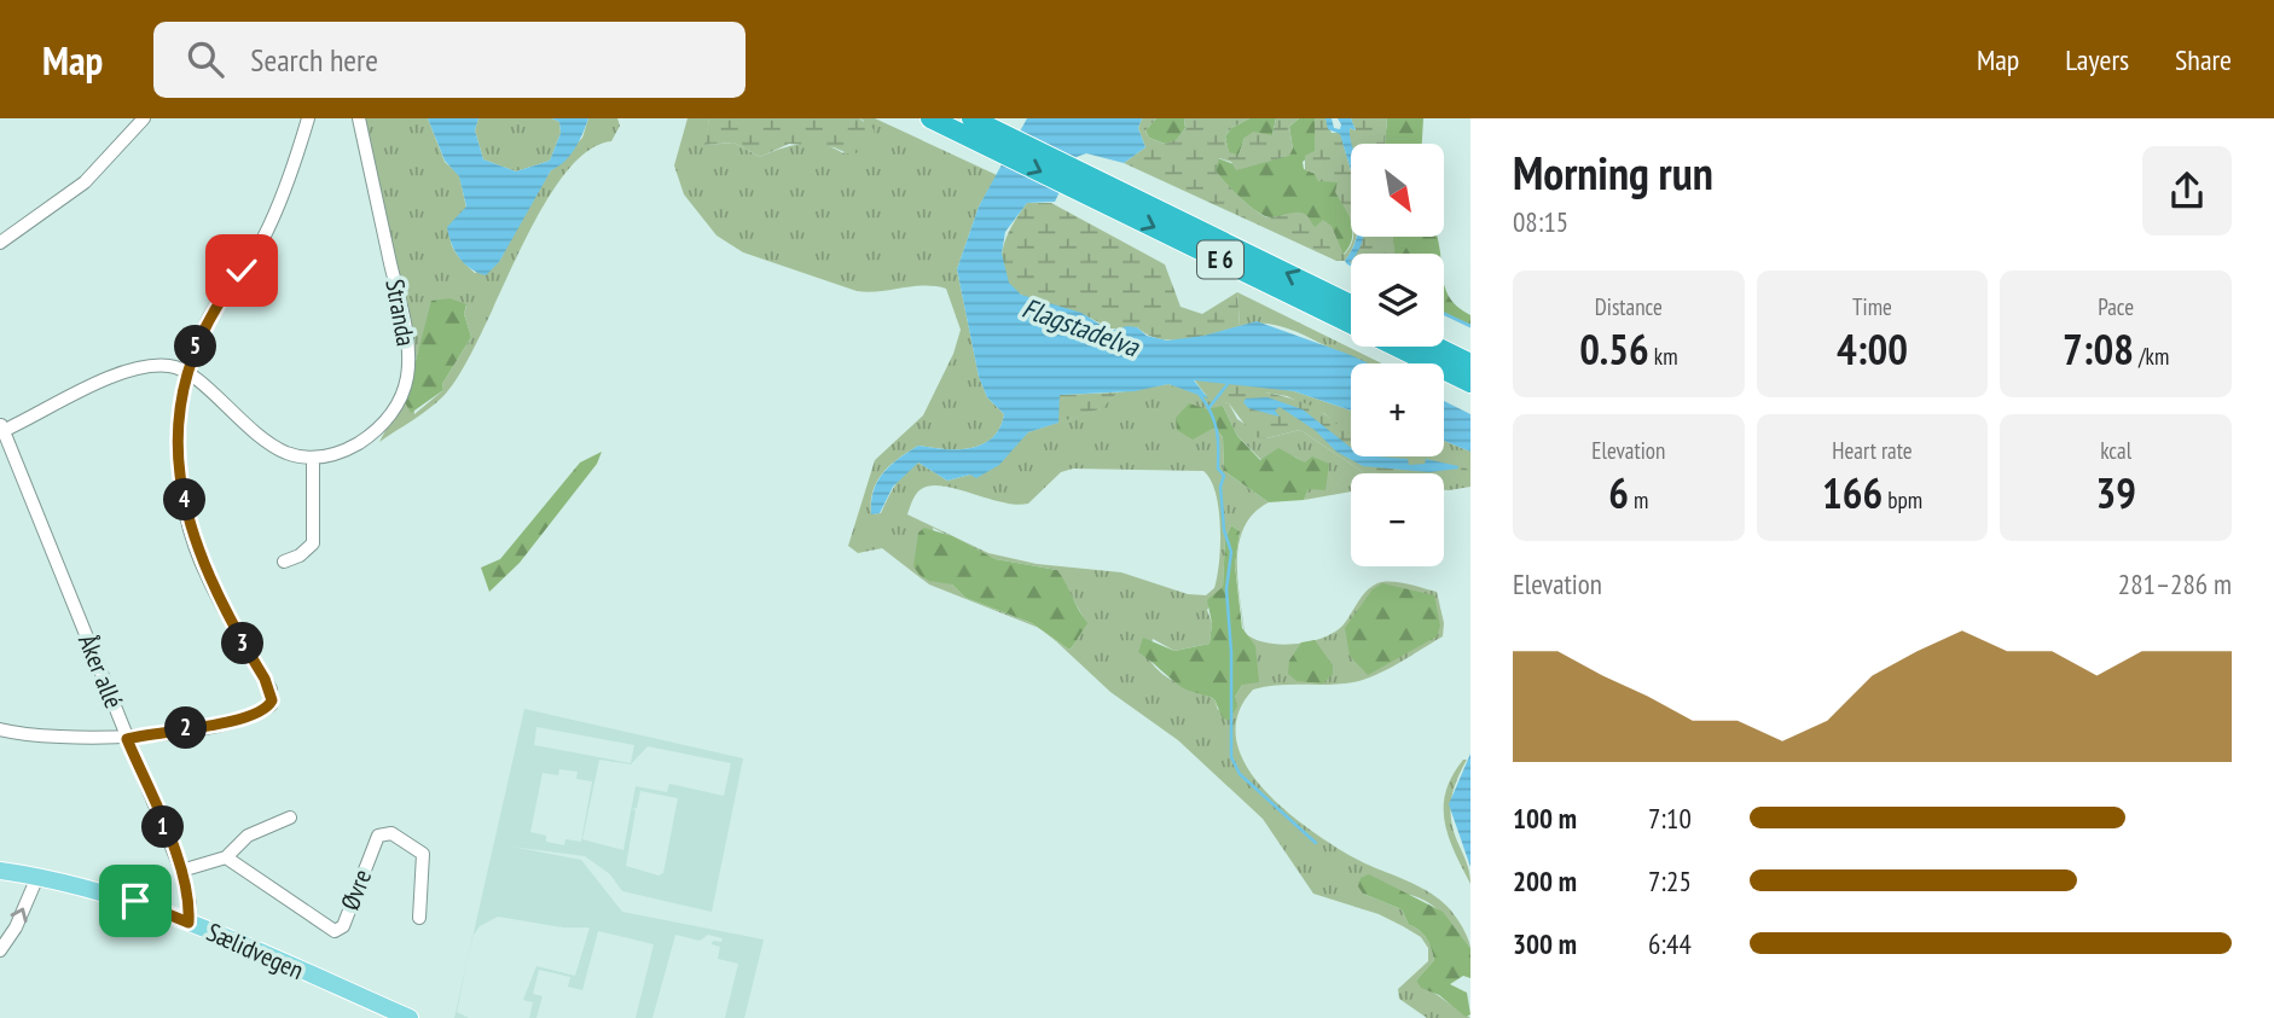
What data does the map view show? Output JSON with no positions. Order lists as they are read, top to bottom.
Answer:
{
  "streets": {
    "highway": ["E 6"],
    "main road": ["Sælidvegen"],
    "street": ["Stranda", "Åker allé", "Øvre"]
  },
  "crossings": [
    ["Åker allé", "Sælidvegen"]
  ],
  "water": ["Flagstadelva"],
  "north": "bottom right",
  "page": {
    "header": "Map",
    "search": "Search here",
    "nav": ["Map", "Layers", "Share"],
    "heading": ["Morning run", "08:15"],
    "map_buttons": ["+", "−"],
    "stats": [
      ["Distance", "0.56 km"],
      ["Time", "4:00"],
      ["Pace", "7:08 /km"],
      ["Elevation", "6 m"],
      ["Heart rate", "166 bpm"],
      ["kcal", "39"]
    ],
    "pins": [
      "5",
      "4",
      "3",
      "2",
      "1"
    ],
    "chart": ["Elevation", "281–286 m"],
    "list": [
      {
        "name": "100 m",
        "note": "7:10"
      },
      {
        "name": "200 m",
        "note": "7:25"
      },
      {
        "name": "300 m",
        "note": "6:44"
      }
    ]
  }
}
